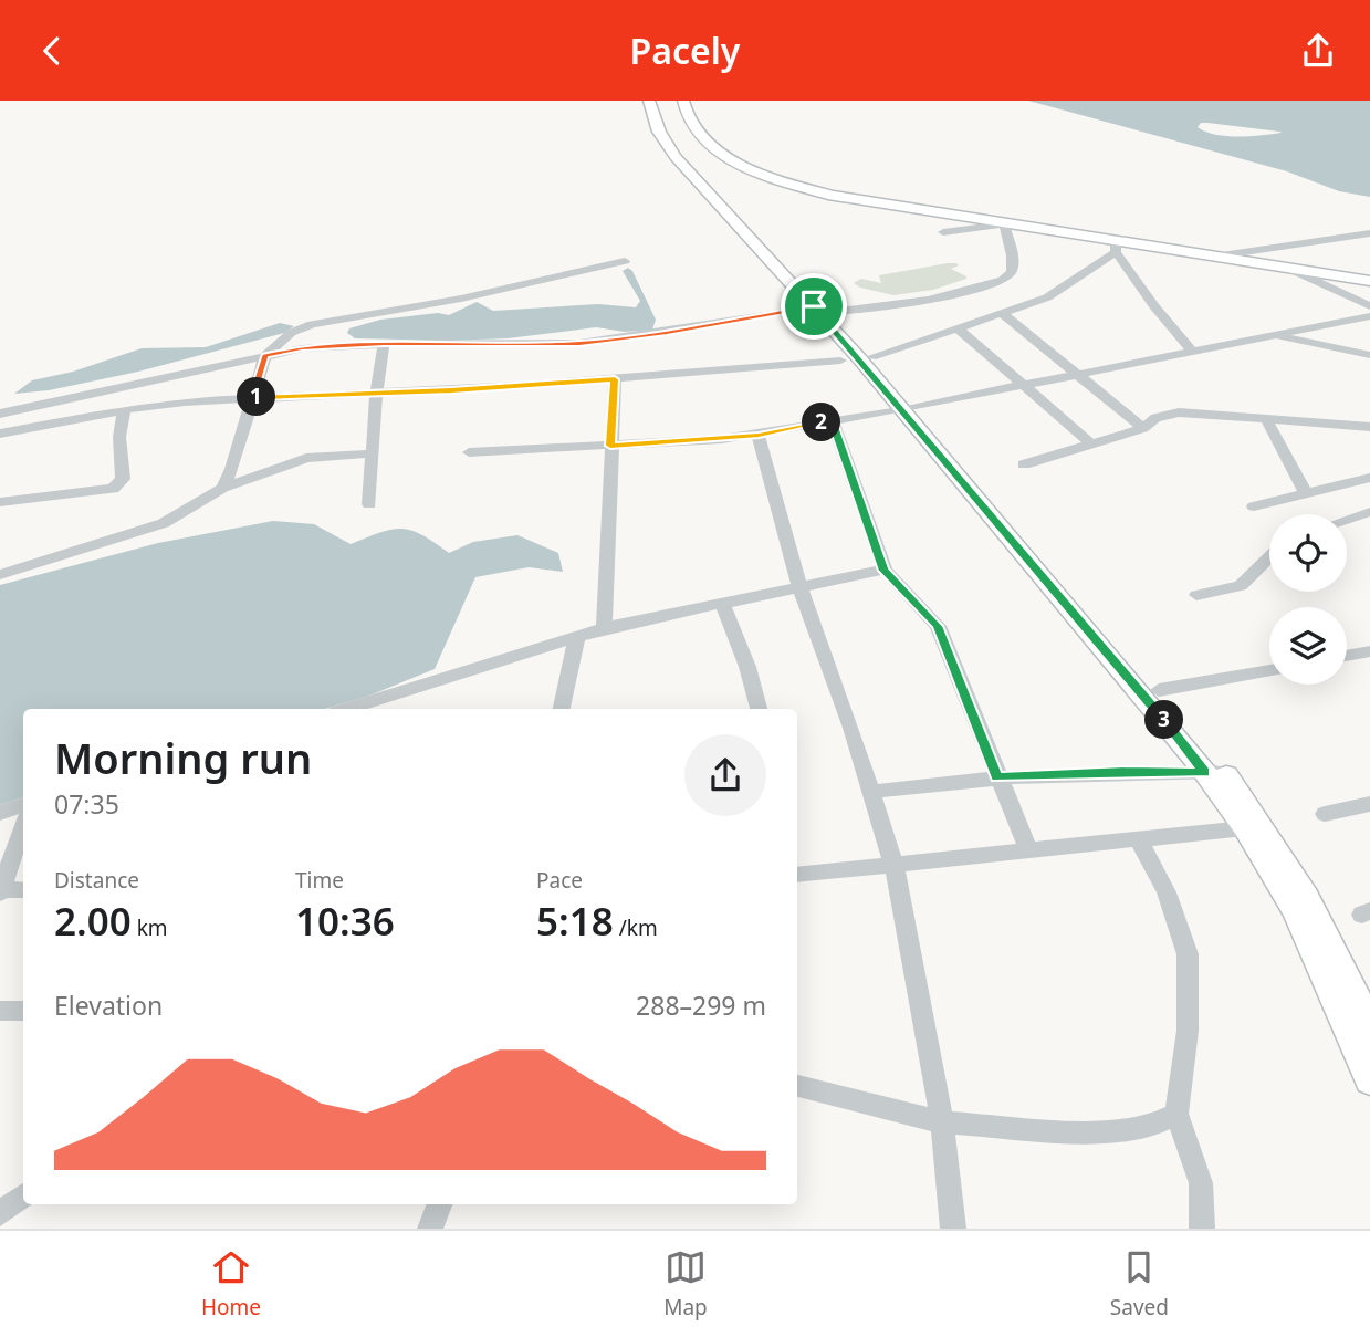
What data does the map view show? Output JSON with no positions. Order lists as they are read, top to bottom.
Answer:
{
  "page": {
    "header": "Pacely",
    "pins": ["1", "2", "3"],
    "heading": ["Morning run", "07:35"],
    "stats": [
      ["Distance", "2.00 km"],
      ["Time", "10:36"],
      ["Pace", "5:18 /km"]
    ],
    "chart": ["Elevation", "288–299 m"],
    "tabs": ["Home", "Map", "Saved"]
  }
}
